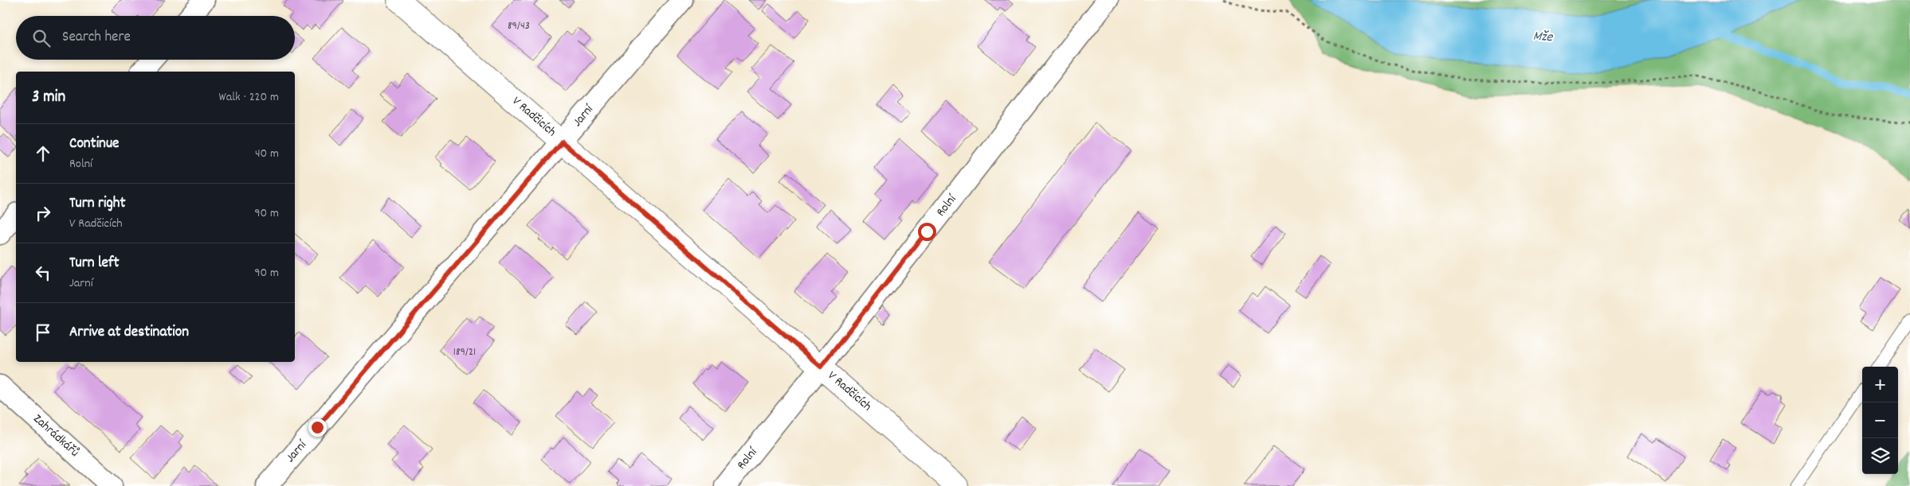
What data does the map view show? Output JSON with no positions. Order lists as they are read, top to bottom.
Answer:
{
  "streets": {
    "street": [
      "Jarní",
      "V Radčicích",
      "Rolní",
      "Zahrádkářů"
    ]
  },
  "crossings": [
    ["Jarní", "V Radčicích"],
    ["V Radčicích", "Rolní"]
  ],
  "water": ["Mže"],
  "house_numbers": ["89/43", "189/21"],
  "page": {
    "search": "Search here",
    "heading": ["3 min", "Walk · 220 m"],
    "list": [
      ["Continue", "Rolní", "40 m"],
      ["Turn right", "V Radčicích", "90 m"],
      ["Turn left", "Jarní", "90 m"],
      "Arrive at destination"
    ],
    "map_buttons": ["+", "−"]
  }
}
